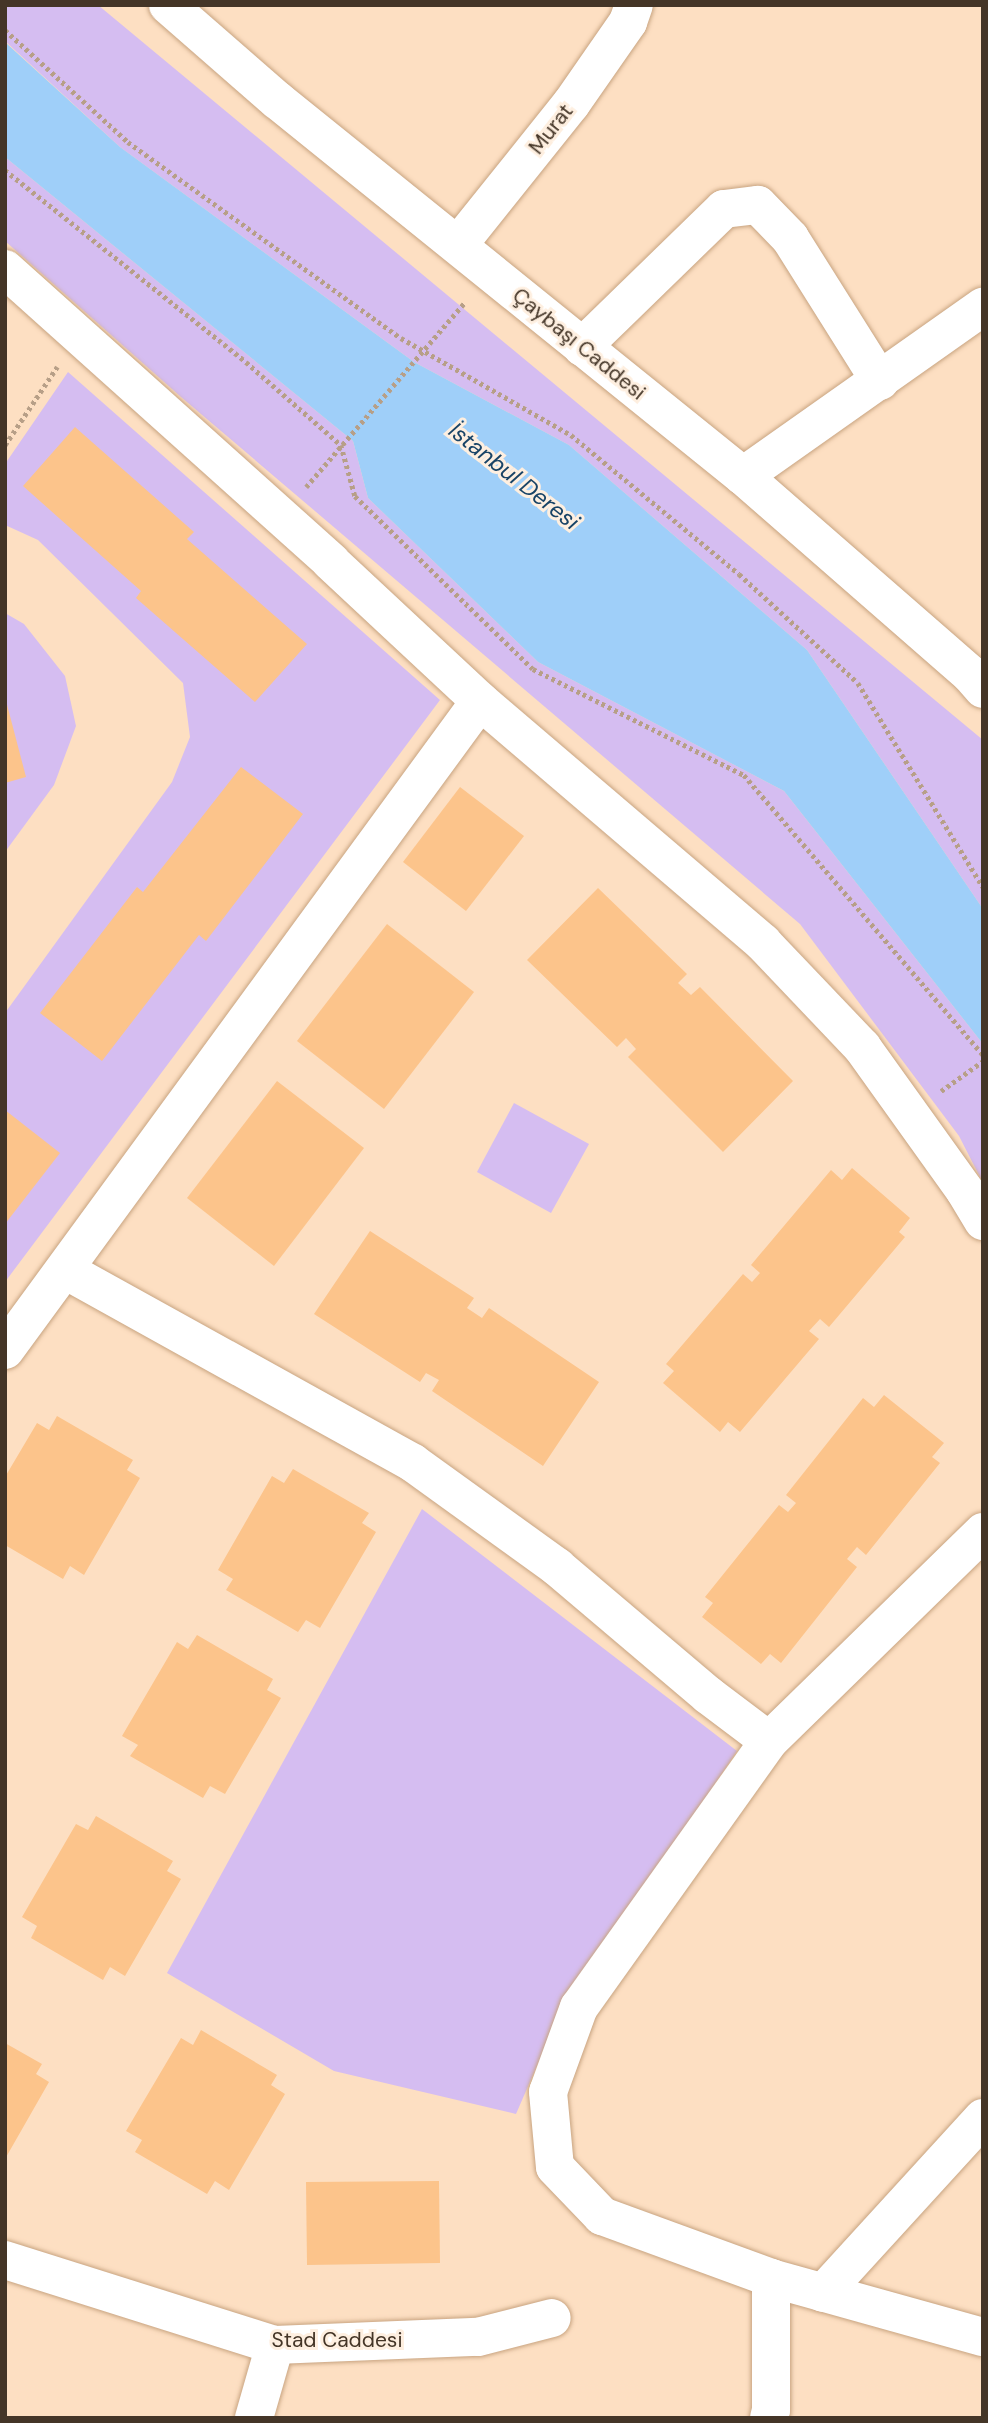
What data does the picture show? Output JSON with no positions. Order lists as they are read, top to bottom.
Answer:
{
  "streets": {
    "street": ["Murat", "Çaybaşı Caddesi", "Stad Caddesi"]
  },
  "crossings": [
    ["Murat", "Çaybaşı Caddesi"]
  ],
  "water": ["İstanbul Deresi"]
}
